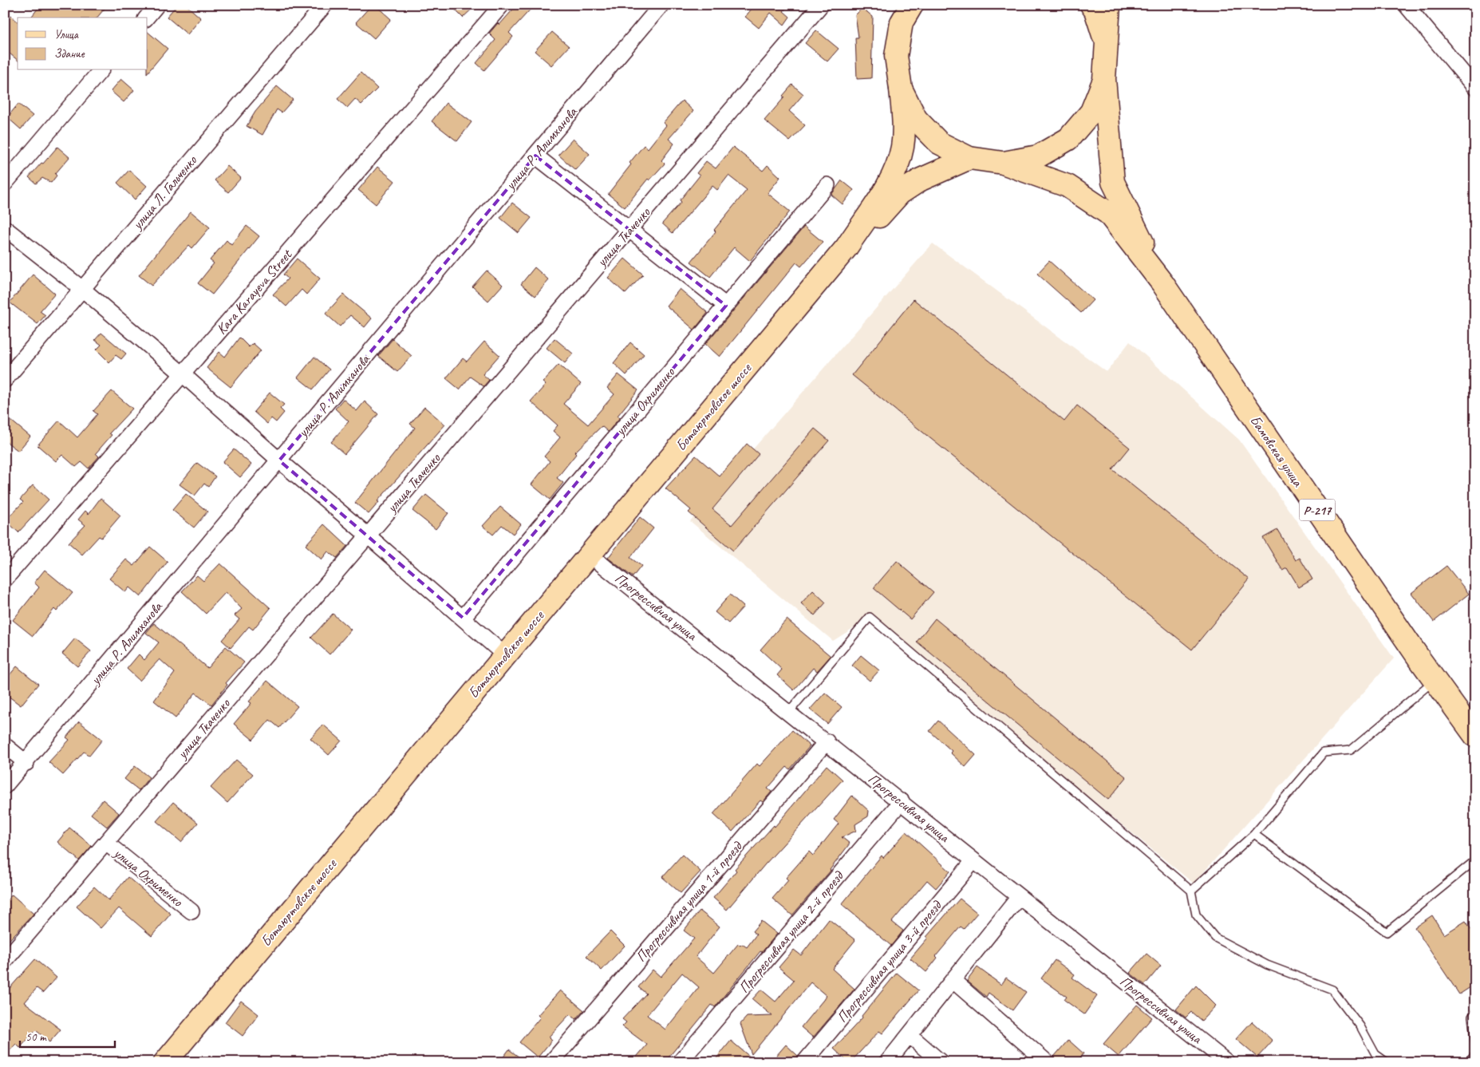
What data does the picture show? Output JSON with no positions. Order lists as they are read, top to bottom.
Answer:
{
  "streets": {
    "main road": ["Ботаюртовское шоссе", "Бамовская улица", "Р-217"],
    "street": [
      "улица Р. Алимханова",
      "улица Л. Гальченко",
      "улица Ткаченко",
      "Kara Karayeva Street",
      "улица Охрименко",
      "Прогрессивная улица",
      "Прогрессивная улица 1-й проезд",
      "Прогрессивная улица 2-й проезд",
      "Прогрессивная улица 3-й проезд"
    ]
  },
  "crossings": [
    ["улица Ткаченко", "улица Охрименко"],
    ["Ботаюртовское шоссе", "Прогрессивная улица"],
    ["Прогрессивная улица", "Прогрессивная улица 1-й проезд"],
    ["Прогрессивная улица", "Прогрессивная улица 2-й проезд"],
    ["Прогрессивная улица", "Прогрессивная улица 3-й проезд"]
  ],
  "legend": ["Улица", "Здание"],
  "scale_bar": "50 m"
}
